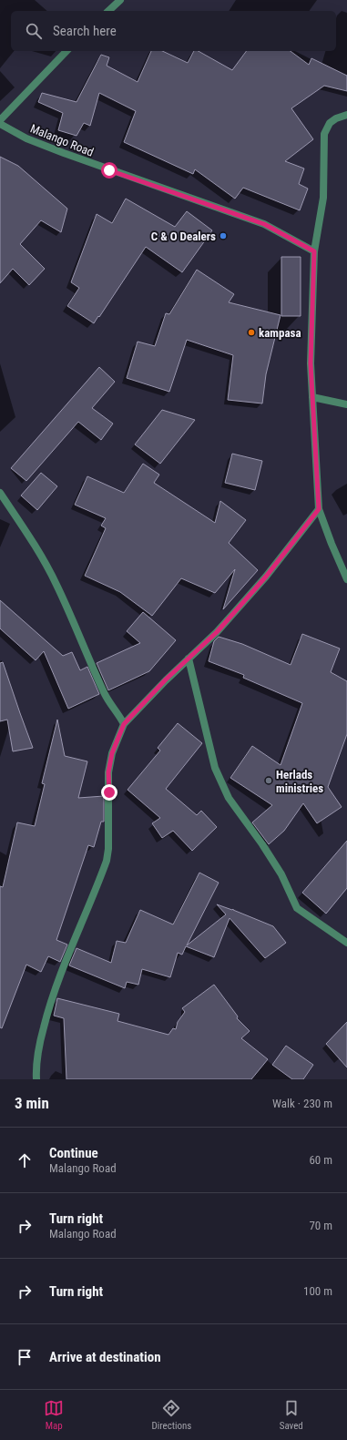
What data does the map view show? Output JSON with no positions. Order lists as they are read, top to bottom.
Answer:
{
  "streets": {
    "street": ["Malango Road"]
  },
  "places": ["C & O Dealers", "kampasa", "Herlads ministries"],
  "page": {
    "search": "Search here",
    "heading": ["3 min", "Walk · 230 m"],
    "list": [
      ["Continue", "Malango Road", "60 m"],
      ["Turn right", "Malango Road", "70 m"],
      ["Turn right", "100 m"],
      "Arrive at destination"
    ],
    "nav": ["Map", "Directions", "Saved"]
  }
}
